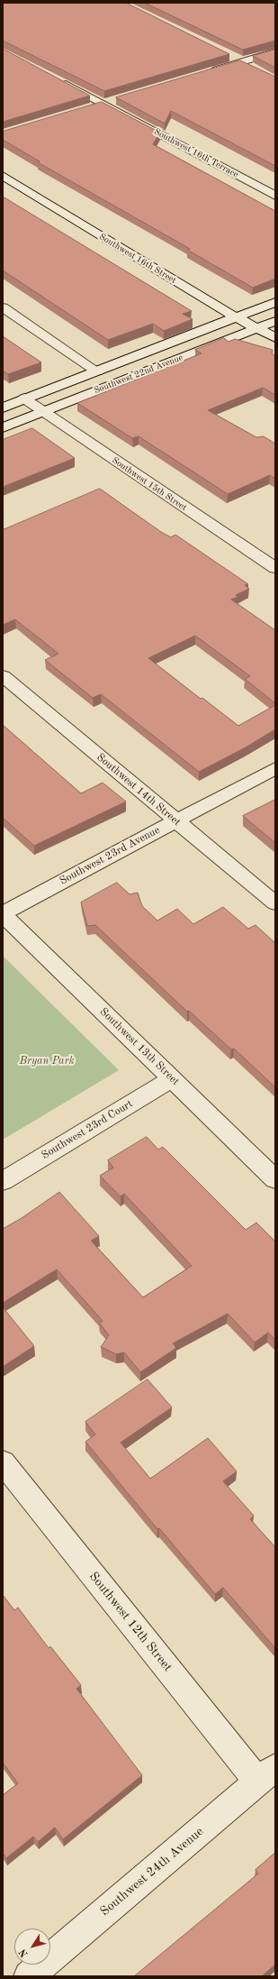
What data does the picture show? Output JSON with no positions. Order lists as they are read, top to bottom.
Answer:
{
  "streets": {
    "street": [
      "Southwest 16th Terrace",
      "Southwest 16th Street",
      "Southwest 22nd Avenue",
      "Southwest 15th Street",
      "Southwest 14th Street",
      "Southwest 23rd Avenue",
      "Southwest 13th Street",
      "Southwest 23rd Court",
      "Southwest 12th Street",
      "Southwest 24th Avenue"
    ]
  },
  "crossings": [
    ["Southwest 16th Street", "Southwest 22nd Avenue"],
    ["Southwest 22nd Avenue", "Southwest 15th Street"],
    ["Southwest 14th Street", "Southwest 23rd Avenue"],
    ["Southwest 23rd Avenue", "Southwest 13th Street"],
    ["Southwest 13th Street", "Southwest 23rd Court"],
    ["Southwest 12th Street", "Southwest 24th Avenue"]
  ],
  "parks": ["Bryan Park"],
  "north": "bottom left"
}
